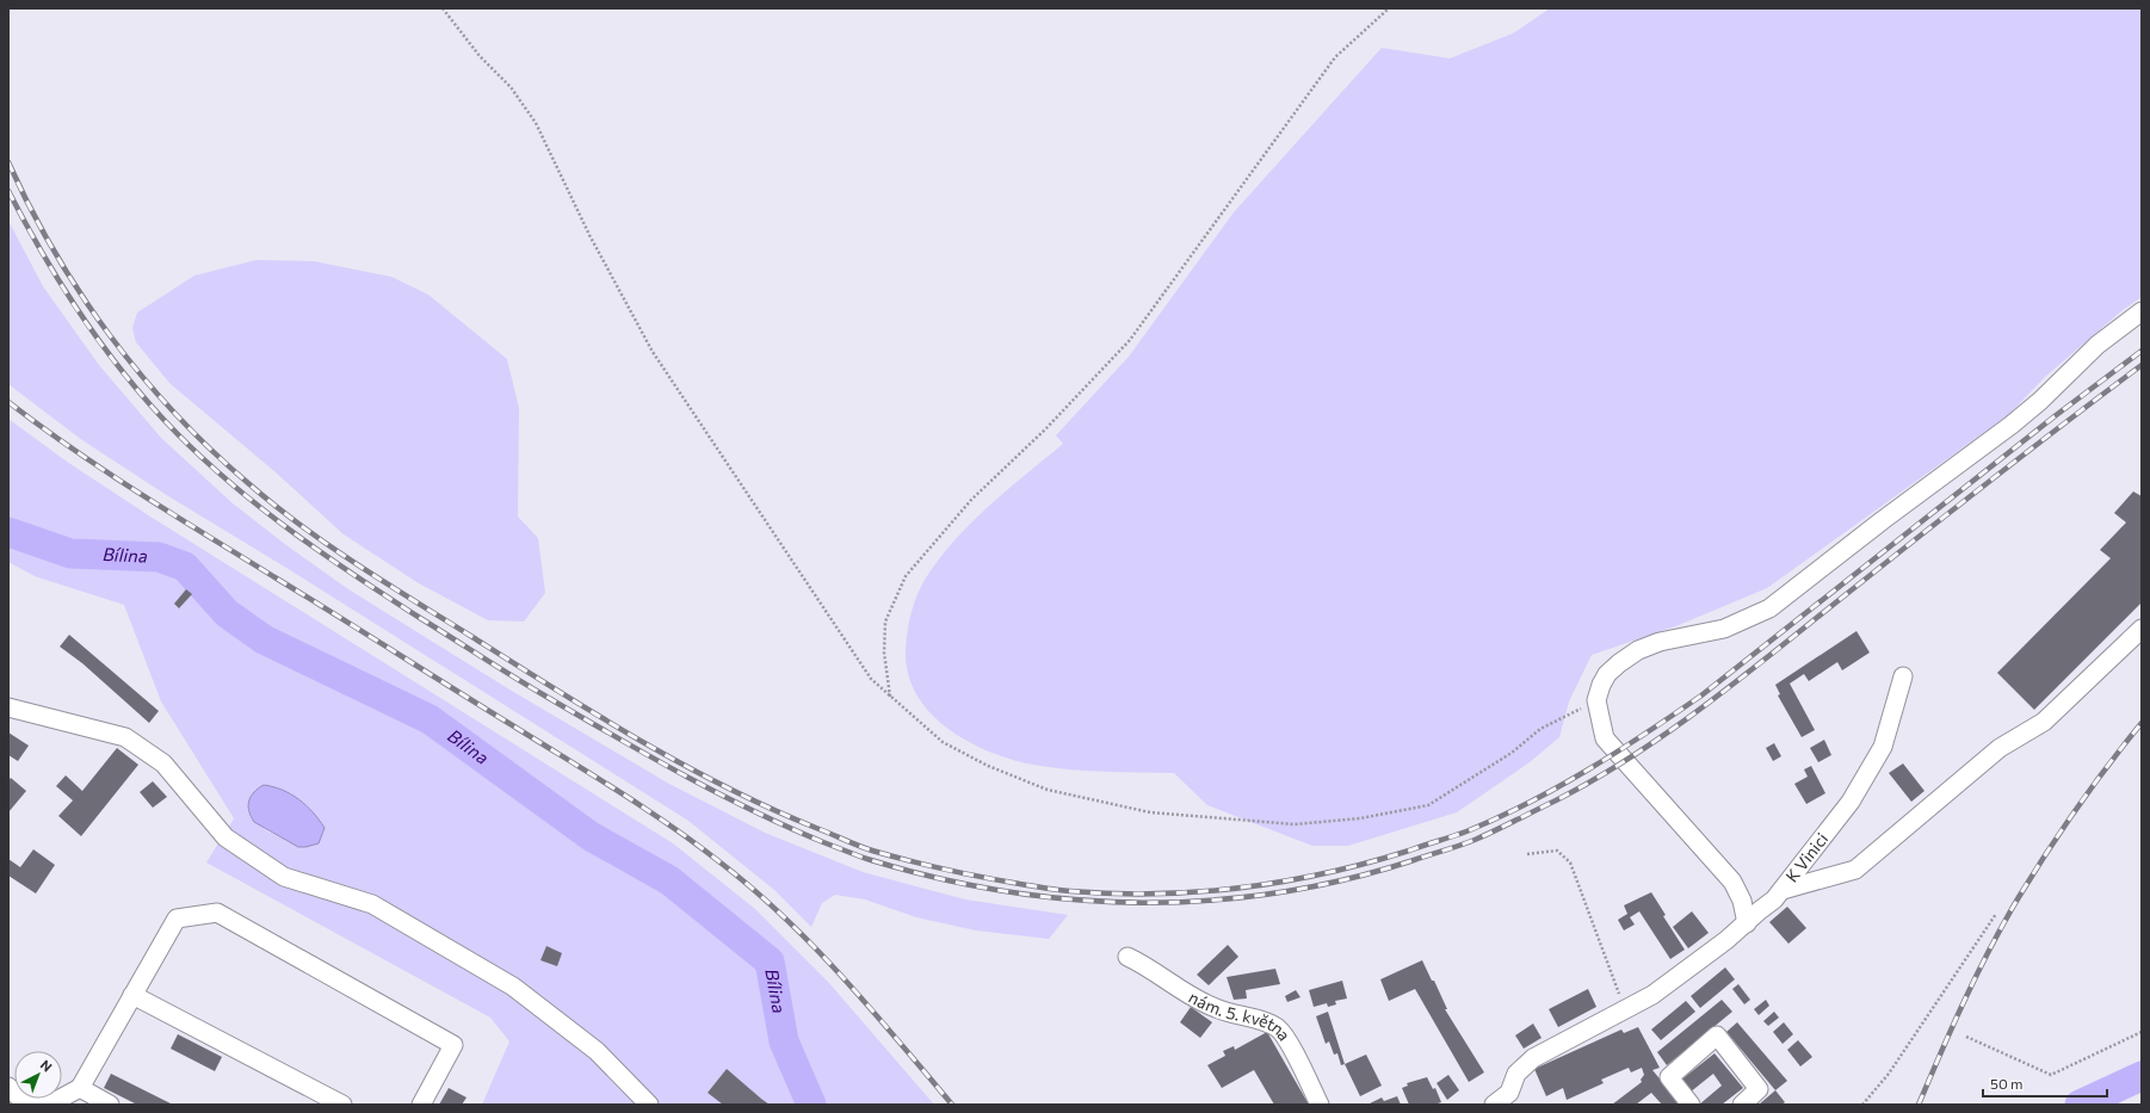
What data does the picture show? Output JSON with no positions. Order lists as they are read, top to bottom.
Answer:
{
  "streets": {
    "street": ["K Vinici", "nám. 5. května"]
  },
  "water": ["Bílina"],
  "scale_bar": "50 m",
  "north": "top right"
}
